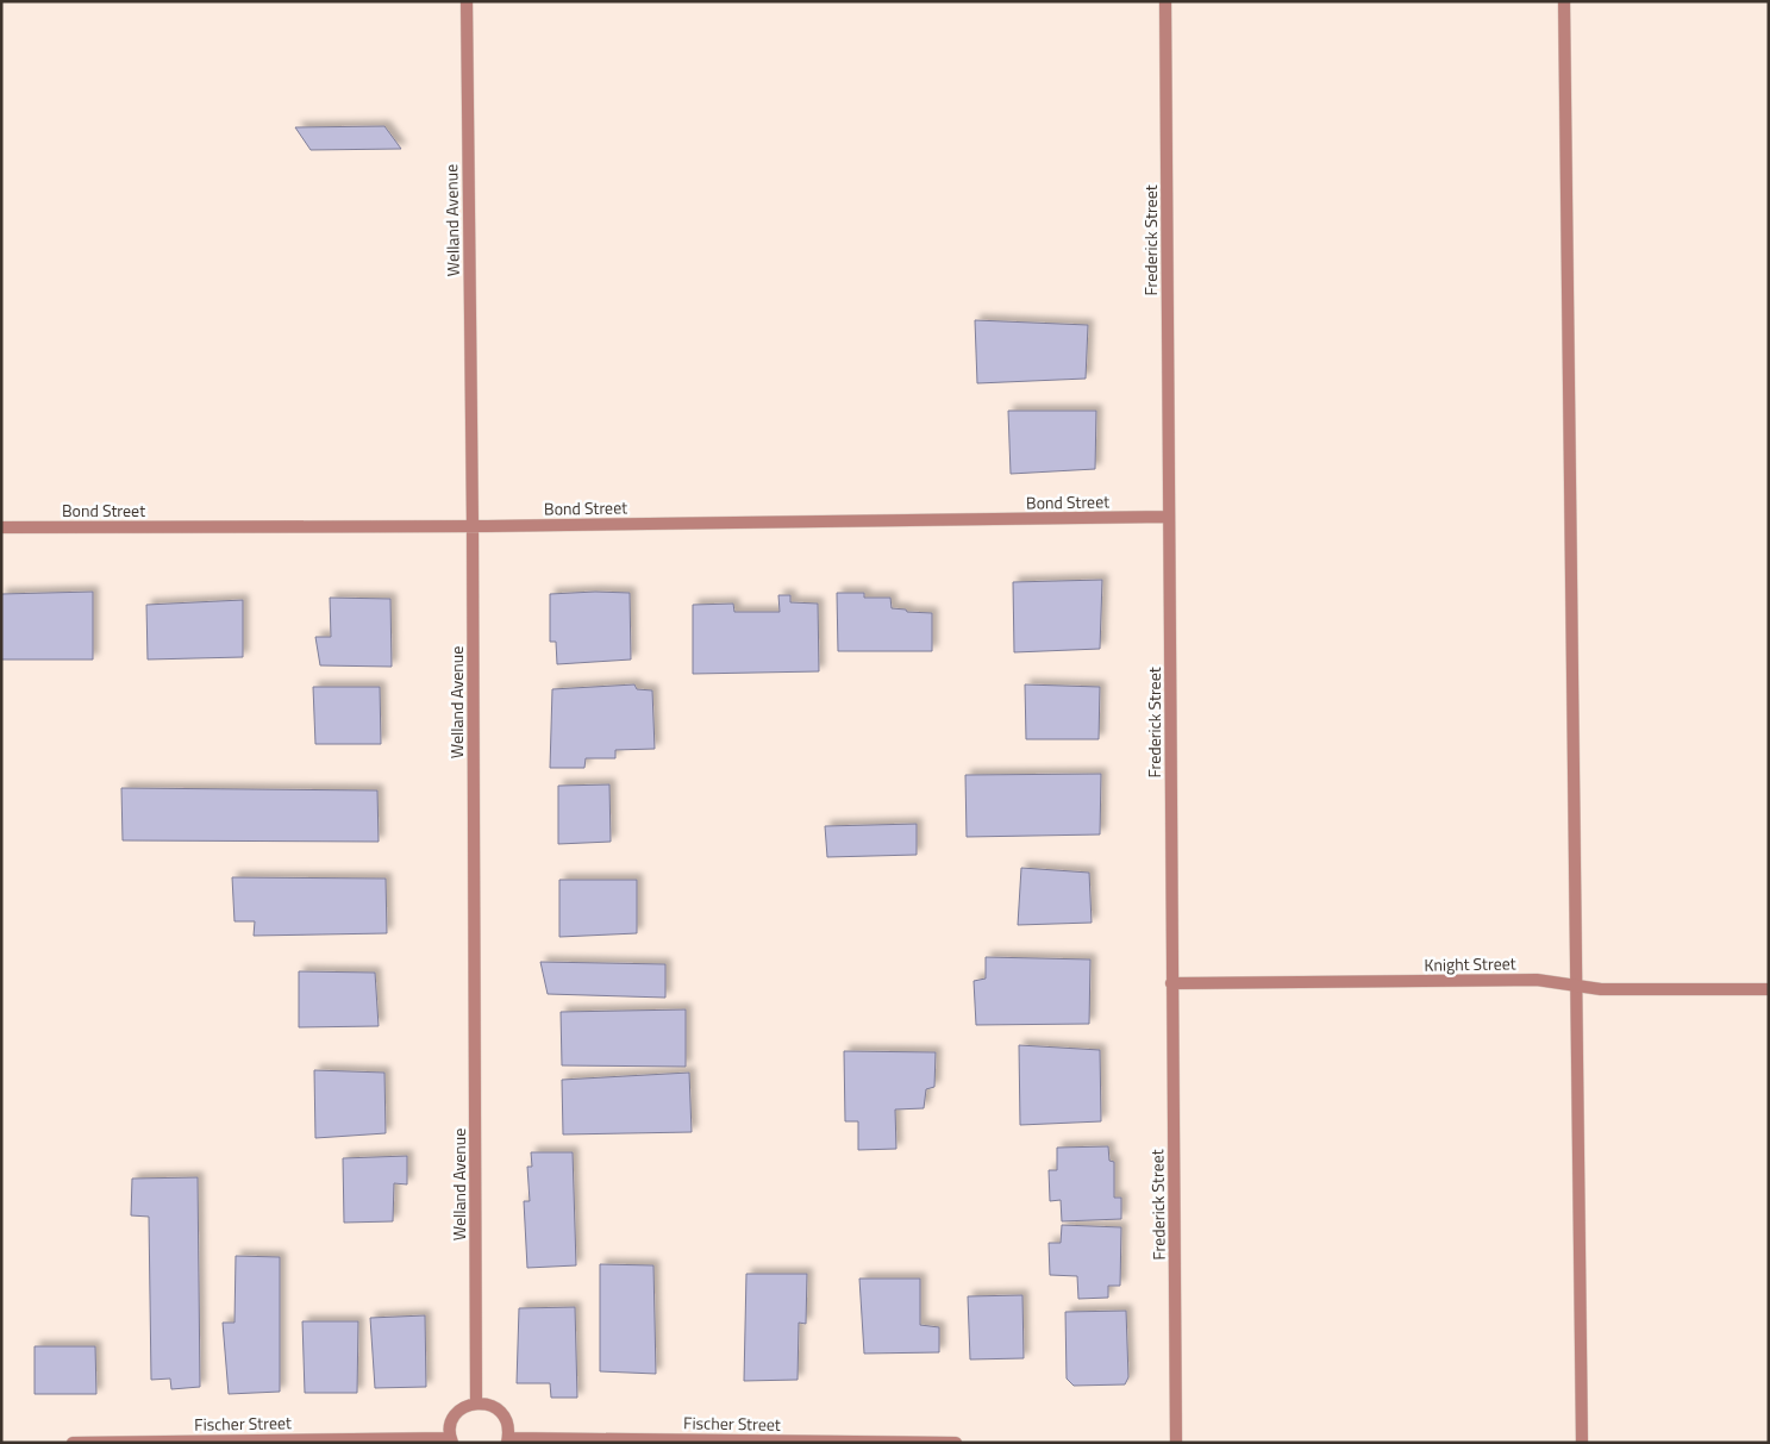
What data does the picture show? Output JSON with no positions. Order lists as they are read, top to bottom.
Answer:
{
  "streets": {
    "street": [
      "Welland Avenue",
      "Frederick Street",
      "Bond Street",
      "Knight Street",
      "Fischer Street"
    ]
  },
  "crossings": [
    ["Welland Avenue", "Bond Street"],
    ["Frederick Street", "Bond Street"],
    ["Frederick Street", "Knight Street"]
  ]
}
